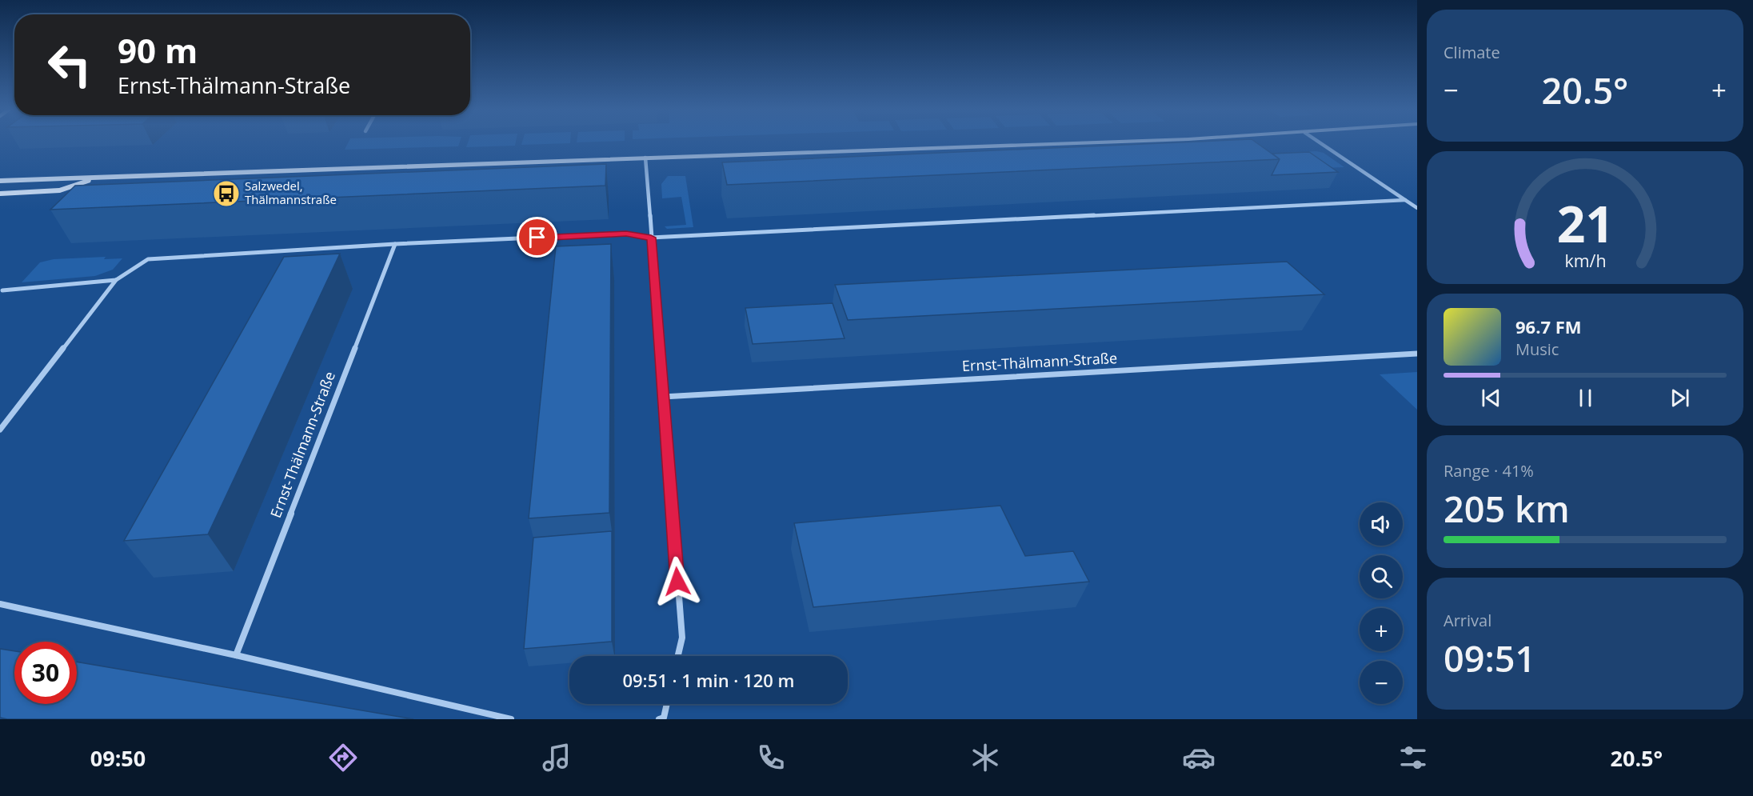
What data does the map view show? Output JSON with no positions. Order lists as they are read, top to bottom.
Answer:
{
  "streets": {
    "street": ["Ernst-Thälmann-Straße"]
  },
  "places": {
    "bus stop": ["Salzwedel, Thälmannstraße"]
  },
  "page": {
    "tile": [
      "Climate",
      ["Range · 41%", "205 km"],
      ["Arrival", "09:51"]
    ],
    "turn": ["90 m", "Ernst-Thälmann-Straße"],
    "heat": ["−", "20.5°", "+"],
    "song": ["96.7 FM", "Music"],
    "map_buttons": ["+", "−"],
    "limit": "30",
    "trip": "09:51 · 1 min · 120 m",
    "tabs": ["09:50", "20.5°"],
    "gauge": ["21", "km/h"]
  }
}
